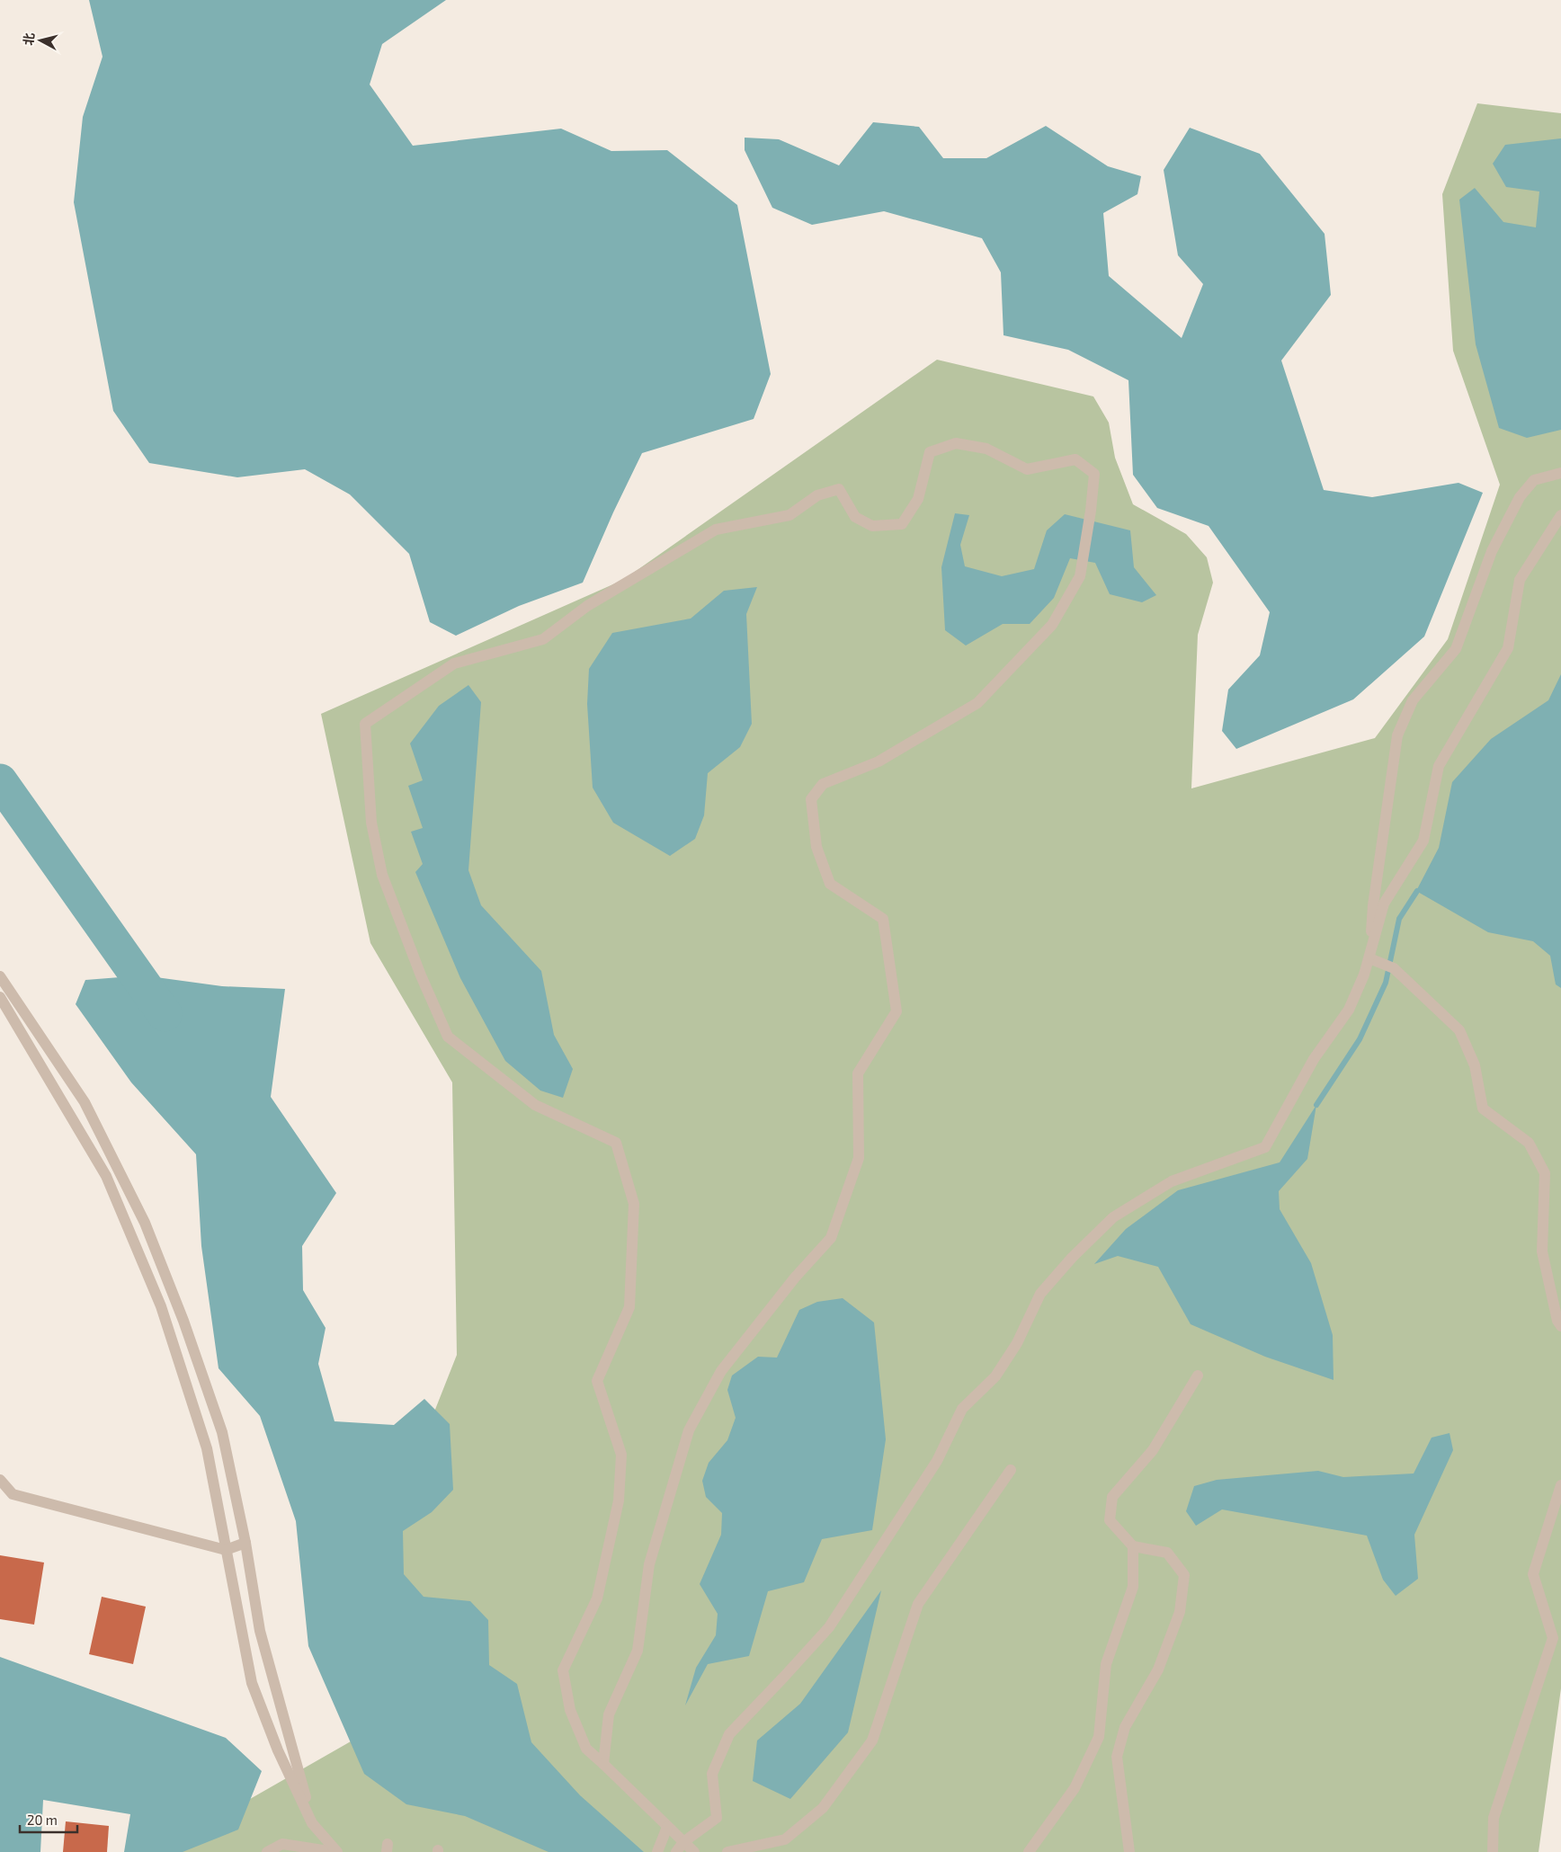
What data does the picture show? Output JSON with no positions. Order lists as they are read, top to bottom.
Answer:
{
  "scale_bar": "20 m",
  "north": "left"
}
